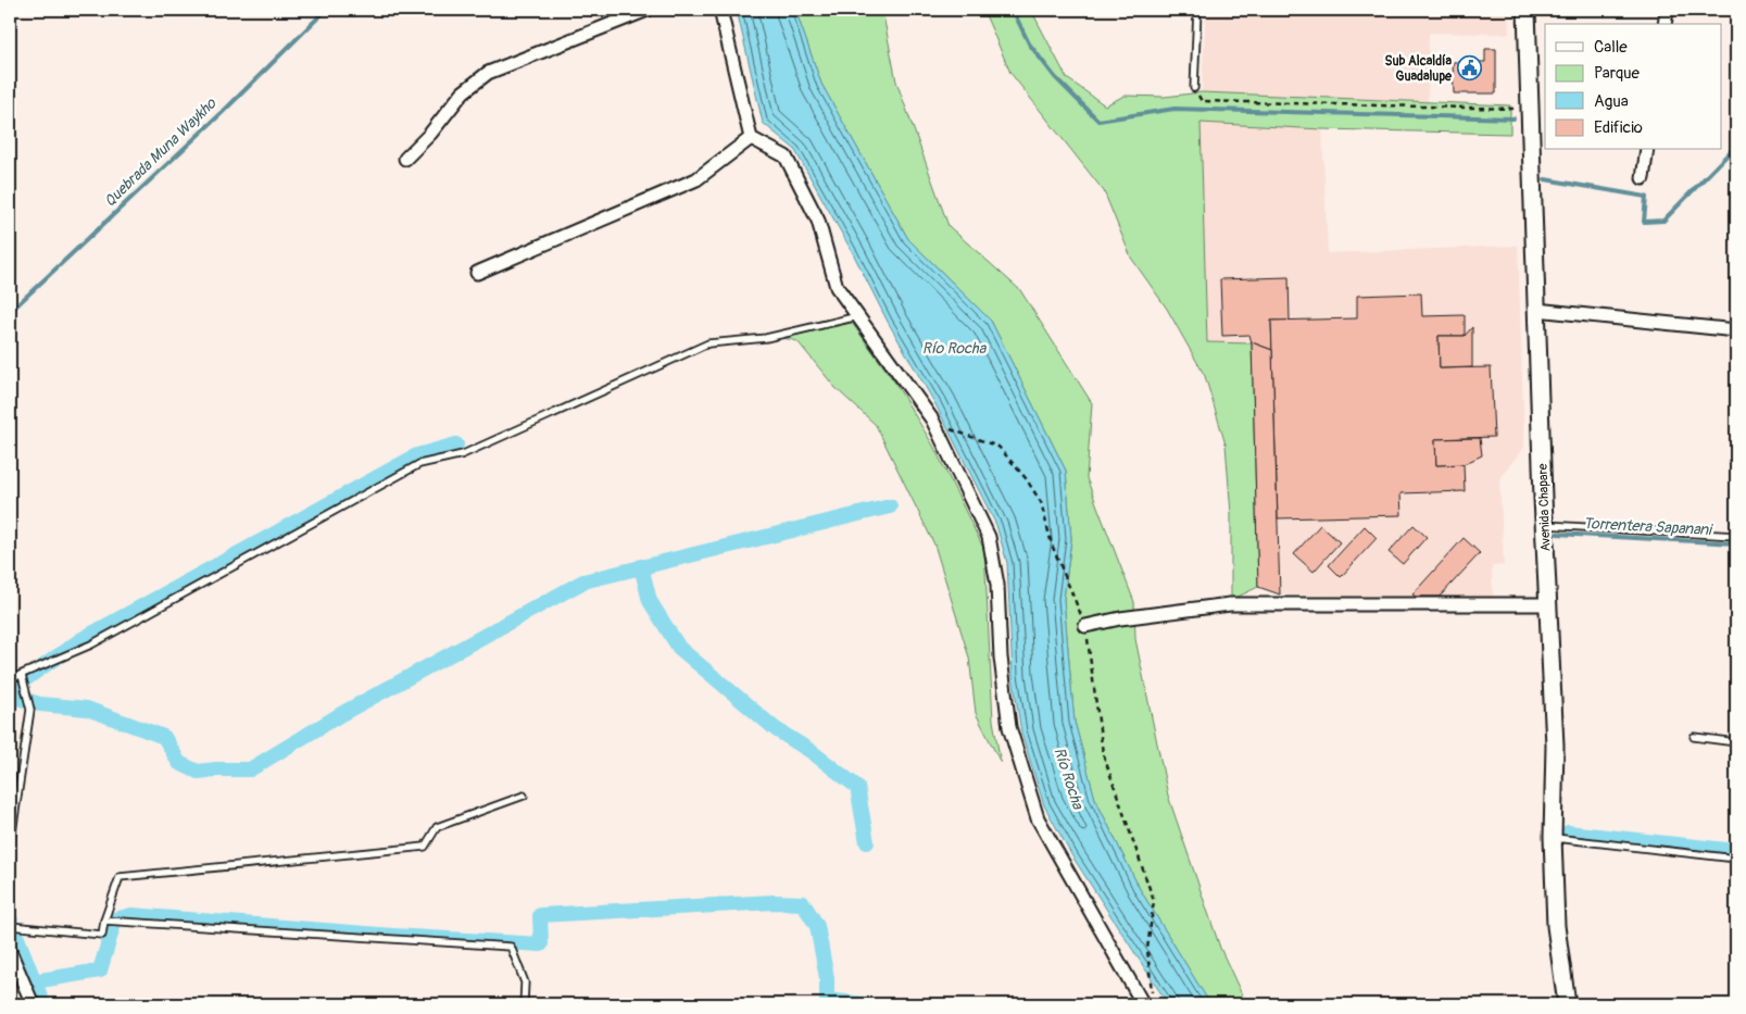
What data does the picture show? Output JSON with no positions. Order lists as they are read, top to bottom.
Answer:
{
  "streets": {
    "main road": ["Avenida Chapare"]
  },
  "water": ["Quebrada Muna Waykho", "Río Rocha", "Torrentera Sapanani"],
  "places": {
    "public building": ["Sub Alcaldía Guadalupe"]
  },
  "legend": [
    "Calle",
    "Parque",
    "Agua",
    "Edificio"
  ]
}
